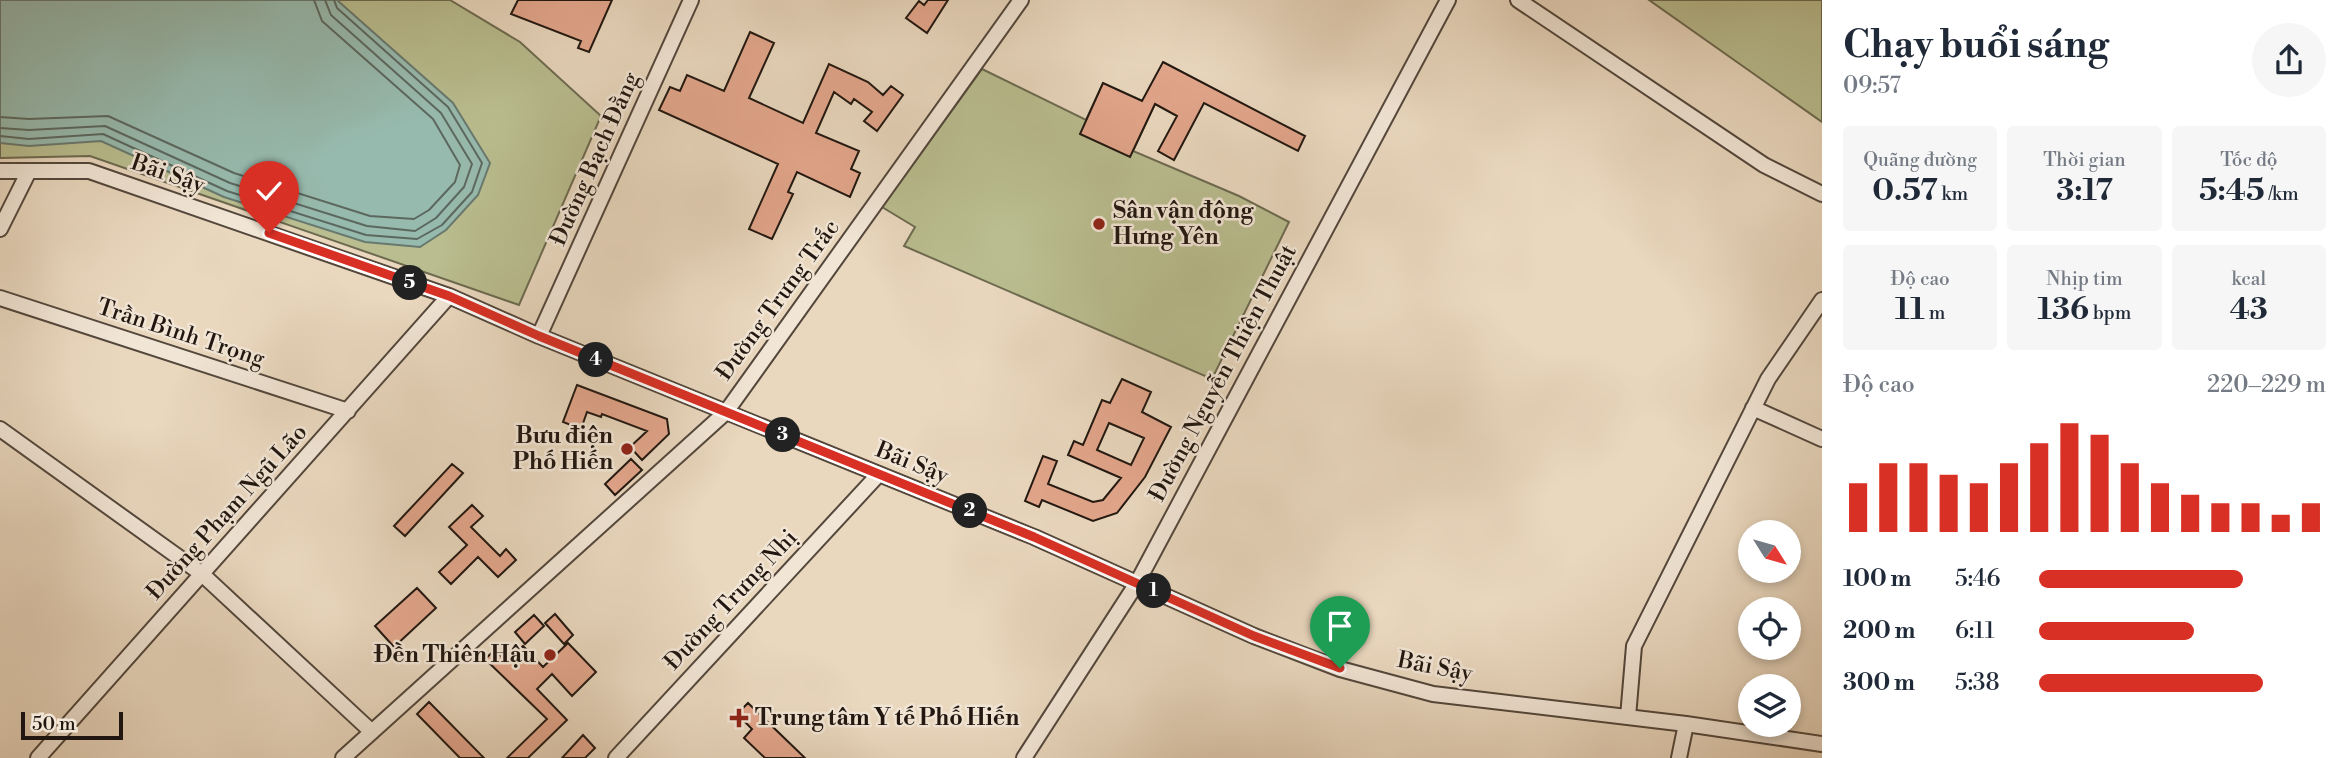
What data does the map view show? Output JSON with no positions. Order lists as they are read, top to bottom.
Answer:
{
  "streets": {
    "street": [
      "Đường Bạch Đằng",
      "Bãi Sậy",
      "Đường Trưng Trắc",
      "Trần Bình Trọng",
      "Đường Nguyễn Thiện Thuật",
      "Đường Phạm Ngũ Lão",
      "Đường Trưng Nhị"
    ]
  },
  "crossings": [
    ["Đường Bạch Đằng", "Bãi Sậy"],
    ["Bãi Sậy", "Đường Trưng Trắc"],
    ["Bãi Sậy", "Đường Nguyễn Thiện Thuật"],
    ["Bãi Sậy", "Đường Phạm Ngũ Lão"],
    ["Bãi Sậy", "Đường Trưng Nhị"],
    ["Trần Bình Trọng", "Đường Phạm Ngũ Lão"]
  ],
  "places": {
    "other": ["Sân vận động Hưng Yên", "Bưu điện Phố Hiến", "Đền Thiên Hậu"],
    "health": ["Trung tâm Y tế Phố Hiến"]
  },
  "scale_bar": "50 m",
  "north": "bottom right",
  "page": {
    "heading": ["Chạy buổi sáng", "09:57"],
    "stats": [
      ["Quãng đường", "0.57 km"],
      ["Thời gian", "3:17"],
      ["Tốc độ", "5:45 /km"],
      ["Độ cao", "11 m"],
      ["Nhịp tim", "136 bpm"],
      ["kcal", "43"]
    ],
    "pins": [
      "5",
      "4",
      "3",
      "2",
      "1"
    ],
    "chart": ["Độ cao", "220–229 m"],
    "list": [
      {
        "name": "100 m",
        "note": "5:46"
      },
      {
        "name": "200 m",
        "note": "6:11"
      },
      {
        "name": "300 m",
        "note": "5:38"
      }
    ],
    "scale": "50 m"
  }
}
